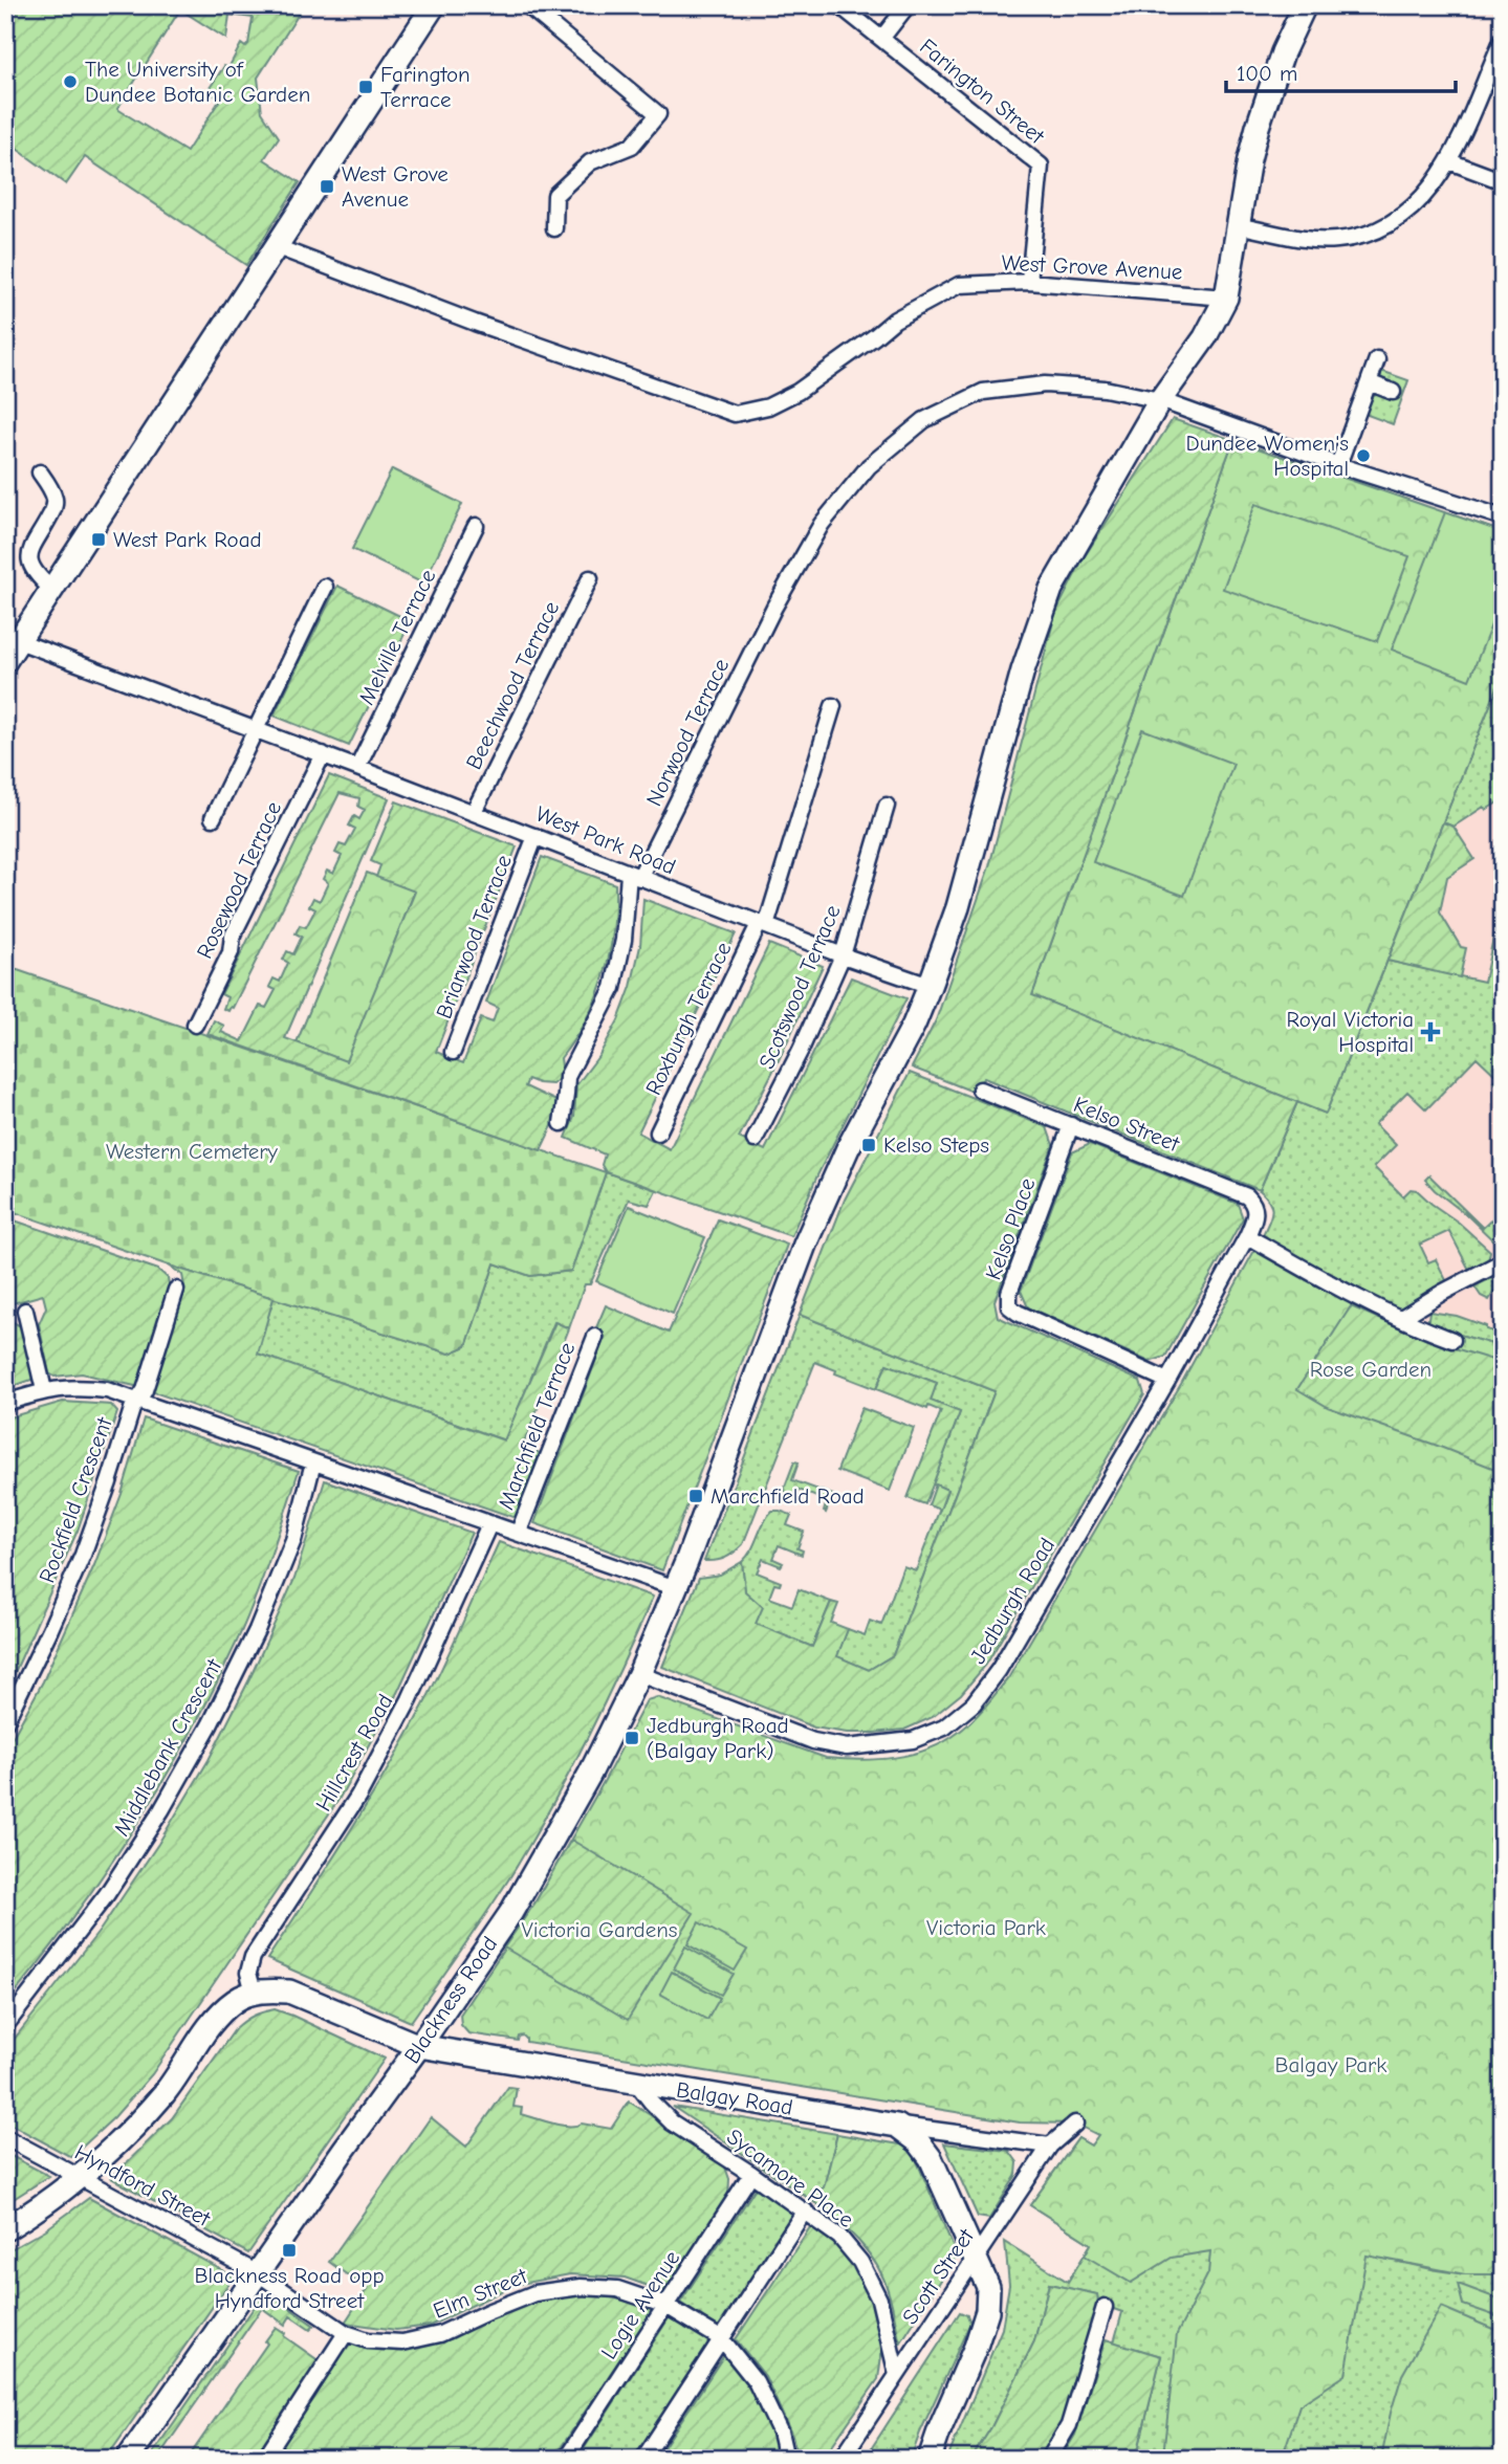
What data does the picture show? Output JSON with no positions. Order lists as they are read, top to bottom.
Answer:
{
  "streets": {
    "street": [
      "Farington Street",
      "West Grove Avenue",
      "Melville Terrace",
      "Beechwood Terrace",
      "Norwood Terrace",
      "West Park Road",
      "Rosewood Terrace",
      "Briarwood Terrace",
      "Scotswood Terrace",
      "Roxburgh Terrace",
      "Kelso Street",
      "Kelso Place",
      "Marchfield Terrace",
      "Rockfield Crescent",
      "Jedburgh Road",
      "Middlebank Crescent",
      "Hillcrest Road",
      "Blackness Road",
      "Balgay Road",
      "Sycamore Place",
      "Hyndford Street",
      "Scott Street",
      "Elm Street",
      "Logie Avenue"
    ]
  },
  "crossings": [
    ["Farington Street", "West Grove Avenue"],
    ["Melville Terrace", "West Park Road"],
    ["Beechwood Terrace", "West Park Road"],
    ["Norwood Terrace", "West Park Road"],
    ["Norwood Terrace", "Blackness Road"],
    ["West Park Road", "Rosewood Terrace"],
    ["West Park Road", "Briarwood Terrace"],
    ["West Park Road", "Scotswood Terrace"],
    ["West Park Road", "Roxburgh Terrace"],
    ["West Park Road", "Blackness Road"],
    ["Kelso Street", "Kelso Place"],
    ["Kelso Street", "Jedburgh Road"],
    ["Kelso Place", "Jedburgh Road"],
    ["Jedburgh Road", "Blackness Road"],
    ["Hillcrest Road", "Balgay Road"],
    ["Blackness Road", "Balgay Road"],
    ["Blackness Road", "Hyndford Street"],
    ["Blackness Road", "Elm Street"],
    ["Balgay Road", "Sycamore Place"],
    ["Balgay Road", "Scott Street"],
    ["Sycamore Place", "Scott Street"],
    ["Sycamore Place", "Logie Avenue"],
    ["Hyndford Street", "Elm Street"],
    ["Elm Street", "Logie Avenue"]
  ],
  "parks": [
    "Western Cemetery",
    "Rose Garden",
    "Victoria Park",
    "Victoria Gardens",
    "Balgay Park"
  ],
  "places": {
    "other": ["The University of Dundee Botanic Garden", "Dundee Women's Hospital"],
    "transit": [
      "Farington Terrace",
      "West Grove Avenue",
      "West Park Road",
      "Kelso Steps",
      "Marchfield Road",
      "Jedburgh Road (Balgay Park)",
      "Blackness Road opp Hyndford Street"
    ],
    "health": ["Royal Victoria Hospital"]
  },
  "scale_bar": "100 m"
}
